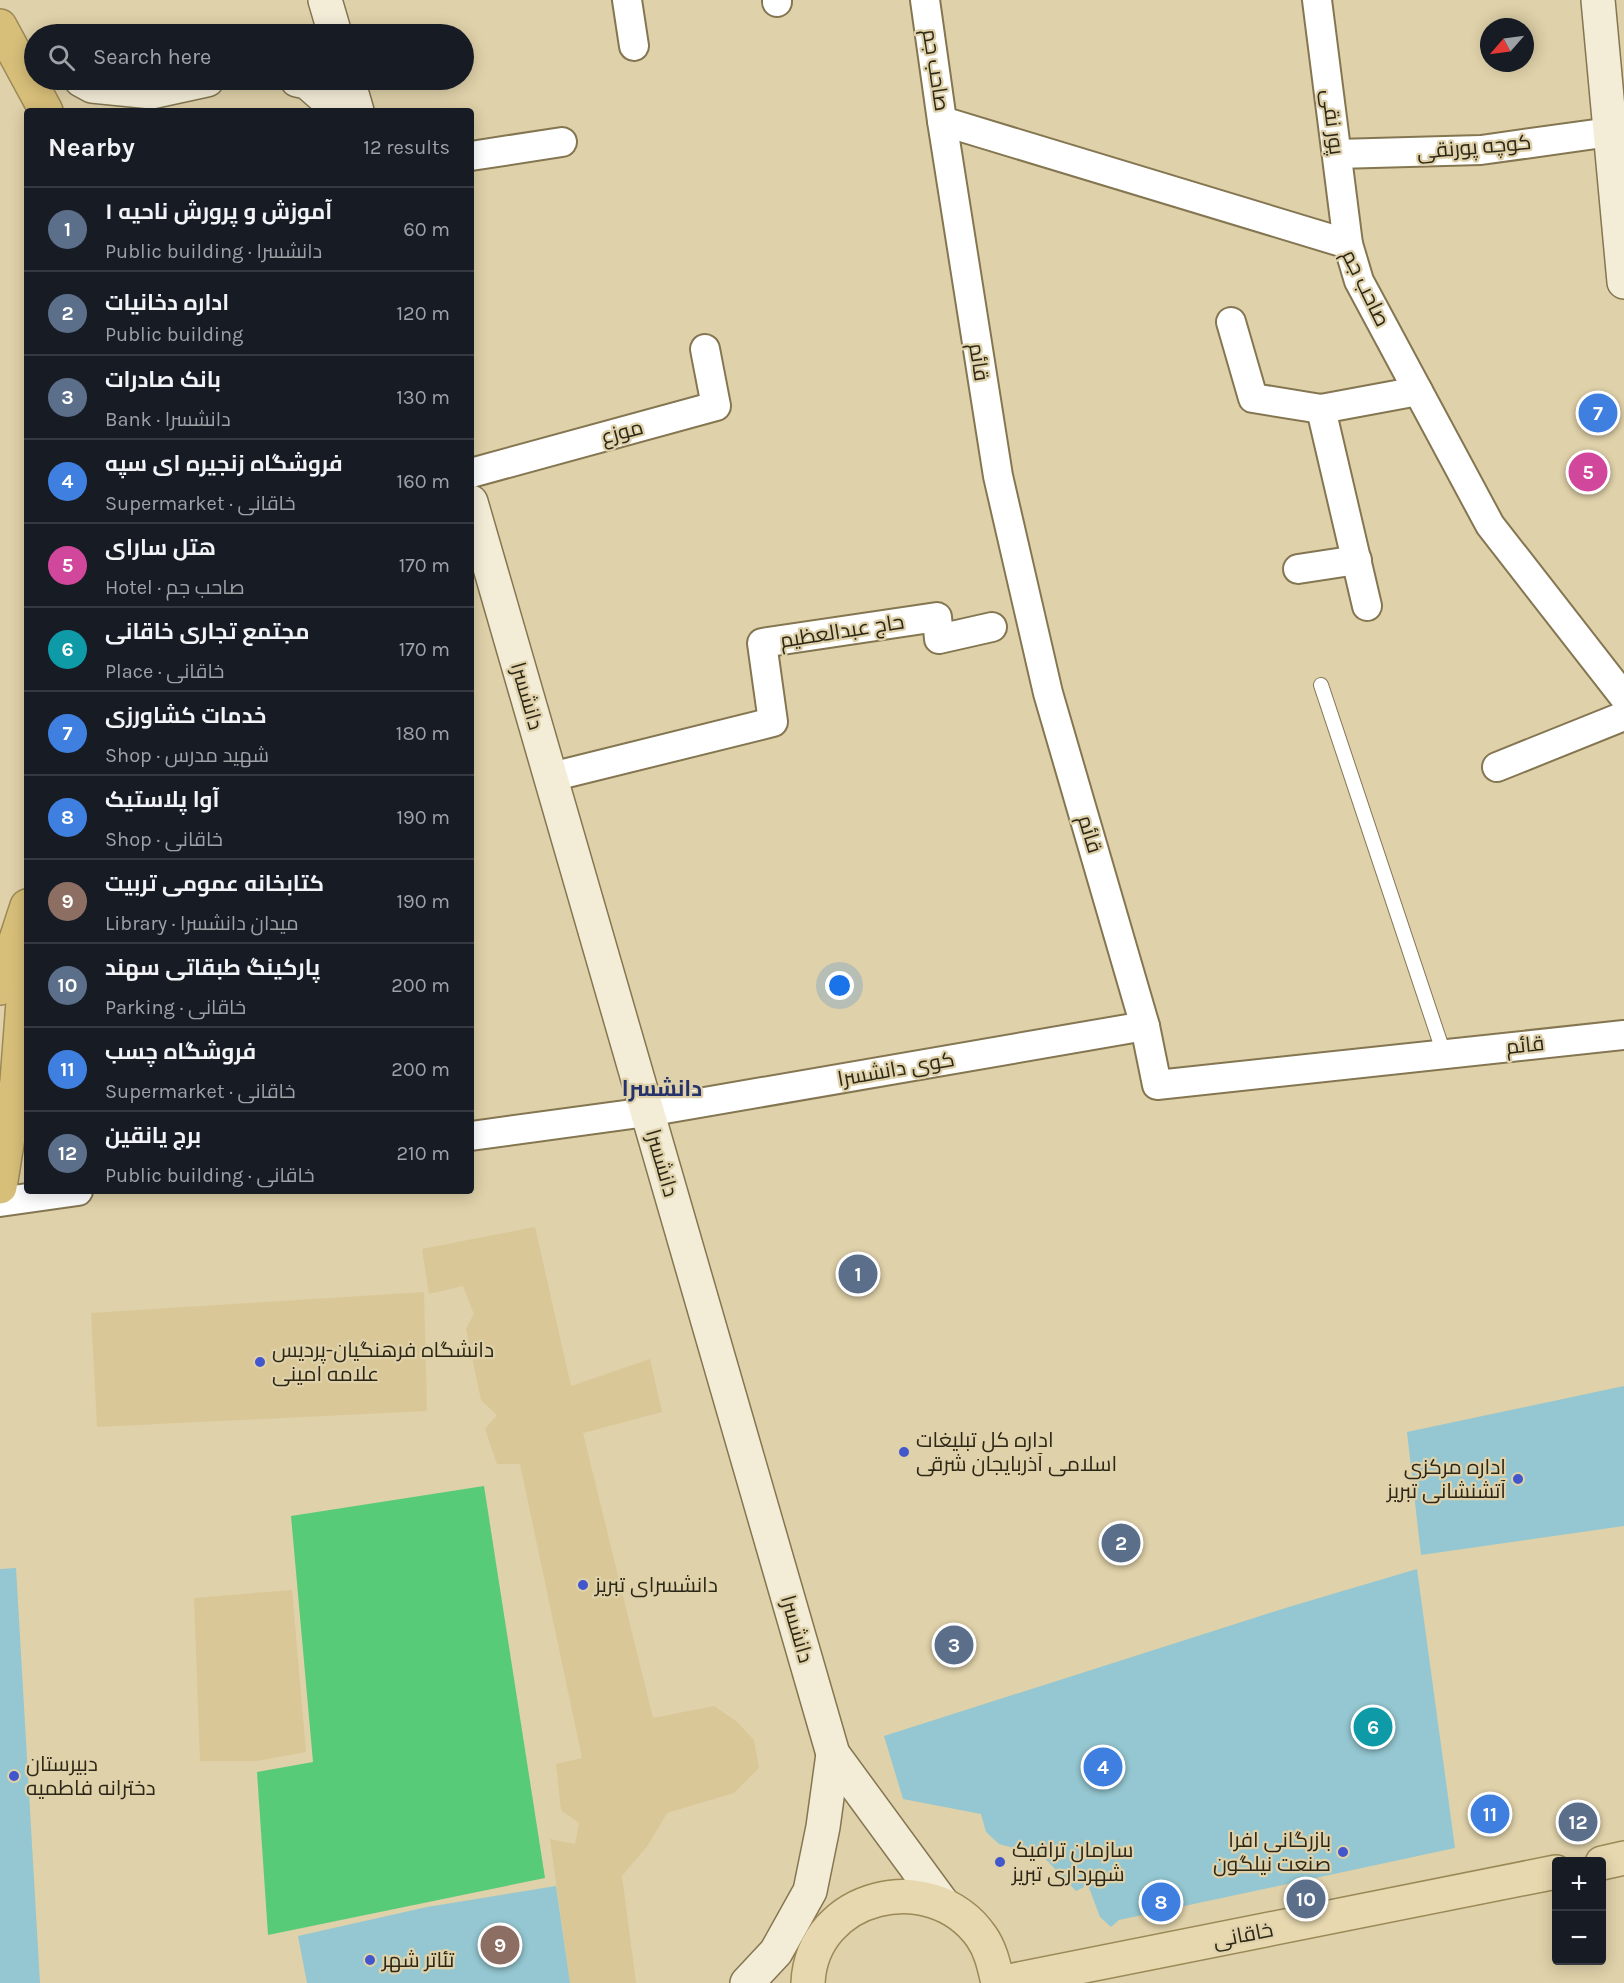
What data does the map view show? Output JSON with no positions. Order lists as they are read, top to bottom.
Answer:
{
  "streets": {
    "main road": ["دانشسرا", "خاقانی"],
    "street": [
      "صاحب جم",
      "پور نقی",
      "کوچه پورنقی",
      "قائم",
      "موزع",
      "حاج عبدالعظیم",
      "کوی دانشسرا"
    ]
  },
  "crossings": [
    ["صاحب جم", "پور نقی"],
    ["صاحب جم", "قائم"],
    ["پور نقی", "کوچه پورنقی"],
    ["قائم", "کوی دانشسرا"],
    ["حاج عبدالعظیم", "دانشسرا"],
    ["دانشسرا", "کوی دانشسرا"]
  ],
  "districts": ["دانشسرا"],
  "places": [
    "دانشگاه فرهنگیان-پردیس علامه امینی",
    "اداره کل تبلیغات اسلامی آذربایجان شرقی",
    "اداره مرکزی آتشنشانی تبریز",
    "دانشسرای تبریز",
    "دبیرستان دخترانه فاطمیه",
    "بازرگانی افرا صنعت نیلگون",
    "سازمان ترافیک شهرداری تبریز",
    "تئاتر شهر"
  ],
  "north": "bottom left",
  "page": {
    "search": "Search here",
    "heading": ["Nearby", "12 results"],
    "list": [
      {
        "mark": "1",
        "name": "آموزش و پرورش ناحیه ۱",
        "note": "Public building · دانشسرا",
        "value": "60 m"
      },
      {
        "mark": "2",
        "name": "اداره دخانیات",
        "note": "Public building",
        "value": "120 m"
      },
      {
        "mark": "3",
        "name": "بانک صادرات",
        "note": "Bank · دانشسرا",
        "value": "130 m"
      },
      {
        "mark": "4",
        "name": "فروشگاه زنجیره ای سپه",
        "note": "Supermarket · خاقانی",
        "value": "160 m"
      },
      {
        "mark": "5",
        "name": "هتل سارای",
        "note": "Hotel · صاحب جم",
        "value": "170 m"
      },
      {
        "mark": "6",
        "name": "مجتمع تجاری خاقانی",
        "note": "Place · خاقانی",
        "value": "170 m"
      },
      {
        "mark": "7",
        "name": "خدمات کشاورزی",
        "note": "Shop · شهید مدرس",
        "value": "180 m"
      },
      {
        "mark": "8",
        "name": "آوا پلاستیک",
        "note": "Shop · خاقانی",
        "value": "190 m"
      },
      {
        "mark": "9",
        "name": "کتابخانه عمومی تربیت",
        "note": "Library · میدان دانشسرا",
        "value": "190 m"
      },
      {
        "mark": "10",
        "name": "پارکینگ طبقاتی سهند",
        "note": "Parking · خاقانی",
        "value": "200 m"
      },
      {
        "mark": "11",
        "name": "فروشگاه چسب",
        "note": "Supermarket · خاقانی",
        "value": "200 m"
      },
      {
        "mark": "12",
        "name": "برج یانقین",
        "note": "Public building · خاقانی",
        "value": "210 m"
      }
    ],
    "pins": [
      "7",
      "5",
      "1",
      "2",
      "3",
      "6",
      "4",
      "11",
      "12",
      "10",
      "8",
      "9"
    ],
    "map_buttons": ["+", "−"]
  }
}
